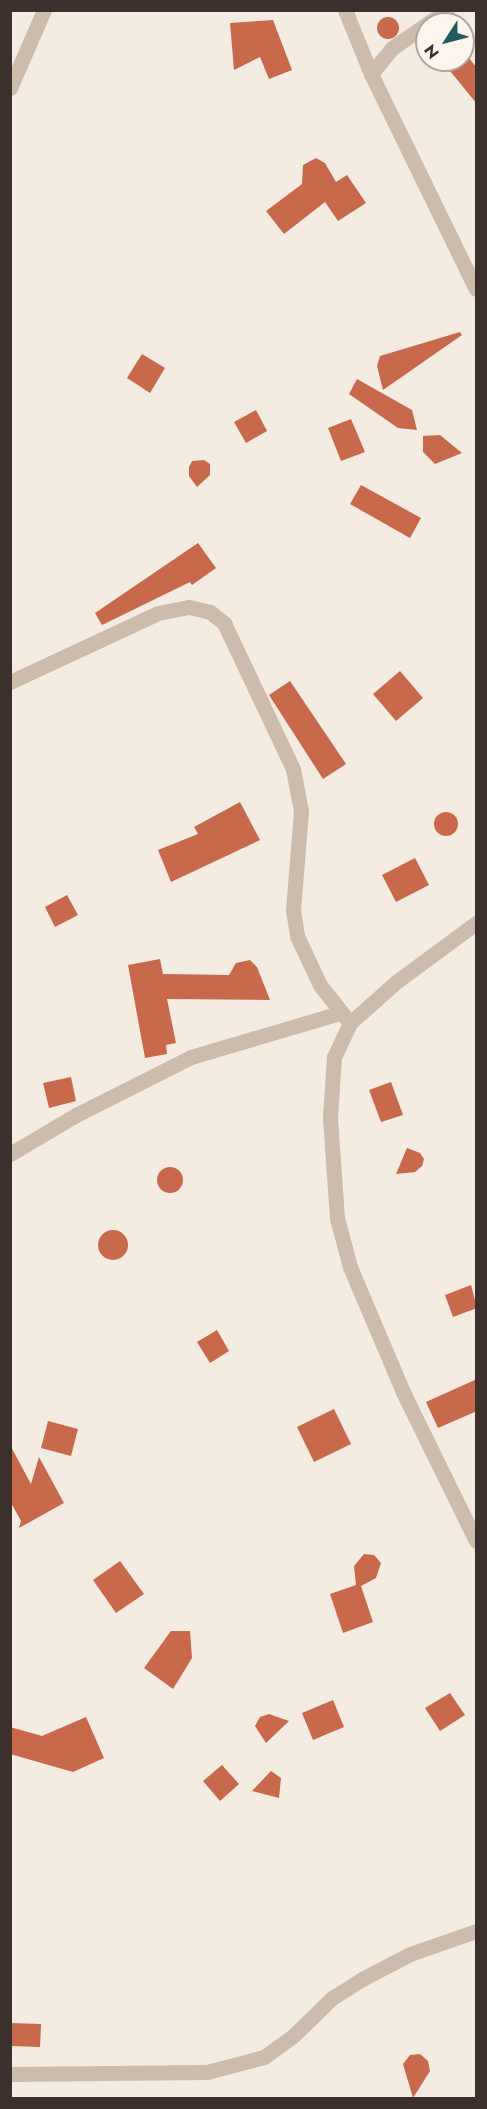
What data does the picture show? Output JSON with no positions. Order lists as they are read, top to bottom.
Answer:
{
  "north": "bottom left"
}
